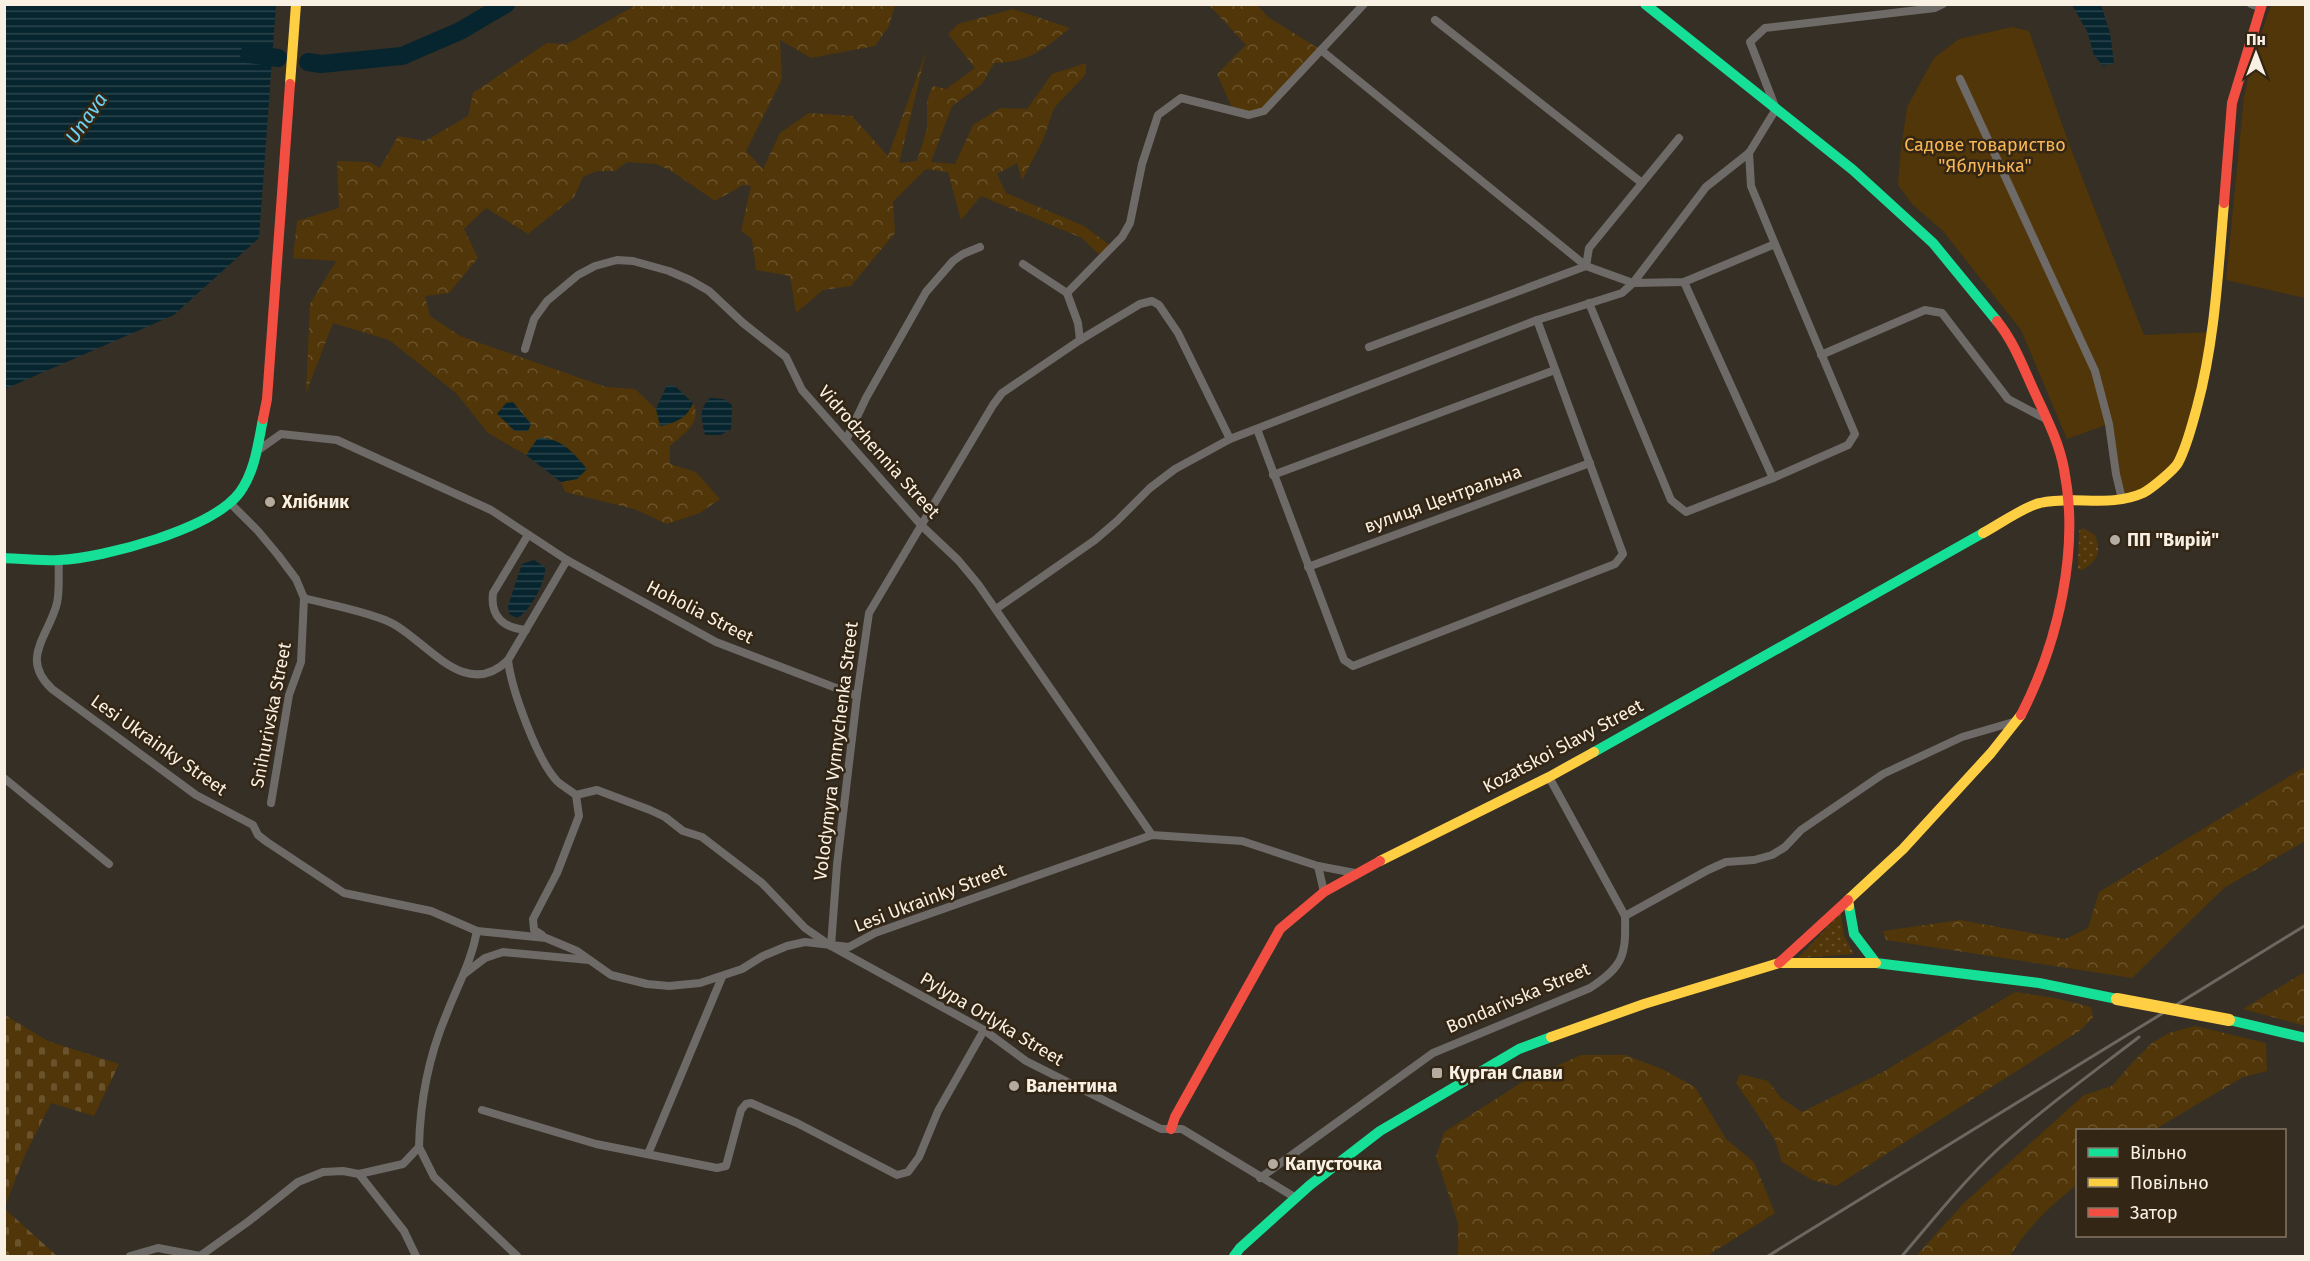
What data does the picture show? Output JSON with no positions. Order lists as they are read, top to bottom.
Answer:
{
  "streets": {
    "main road": ["Kozatskoi Slavy Street"],
    "street": [
      "Vidrodzhennia Street",
      "вулиця Центральна",
      "Hoholia Street",
      "Snihurivska Street",
      "Lesi Ukrainky Street",
      "Volodymyra Vynnychenka Street",
      "Bondarivska Street",
      "Pylypa Orlyka Street"
    ]
  },
  "crossings": [
    ["Vidrodzhennia Street", "Lesi Ukrainky Street"],
    ["Vidrodzhennia Street", "Volodymyra Vynnychenka Street"],
    ["Hoholia Street", "Volodymyra Vynnychenka Street"],
    ["Lesi Ukrainky Street", "Kozatskoi Slavy Street"],
    ["Lesi Ukrainky Street", "Volodymyra Vynnychenka Street"],
    ["Lesi Ukrainky Street", "Pylypa Orlyka Street"],
    ["Kozatskoi Slavy Street", "Pylypa Orlyka Street"],
    ["Volodymyra Vynnychenka Street", "Pylypa Orlyka Street"],
    ["Bondarivska Street", "Pylypa Orlyka Street"]
  ],
  "water": ["Unava"],
  "parks": ["Садове товариство \"Яблунька\""],
  "places": {
    "other": [
      "Хлібник",
      "ПП \"Вирій\"",
      "Валентина",
      "Капусточка"
    ],
    "transit": ["Курган Слави"]
  },
  "legend": ["Вільно", "Повільно", "Затор"],
  "north": "top"
}
